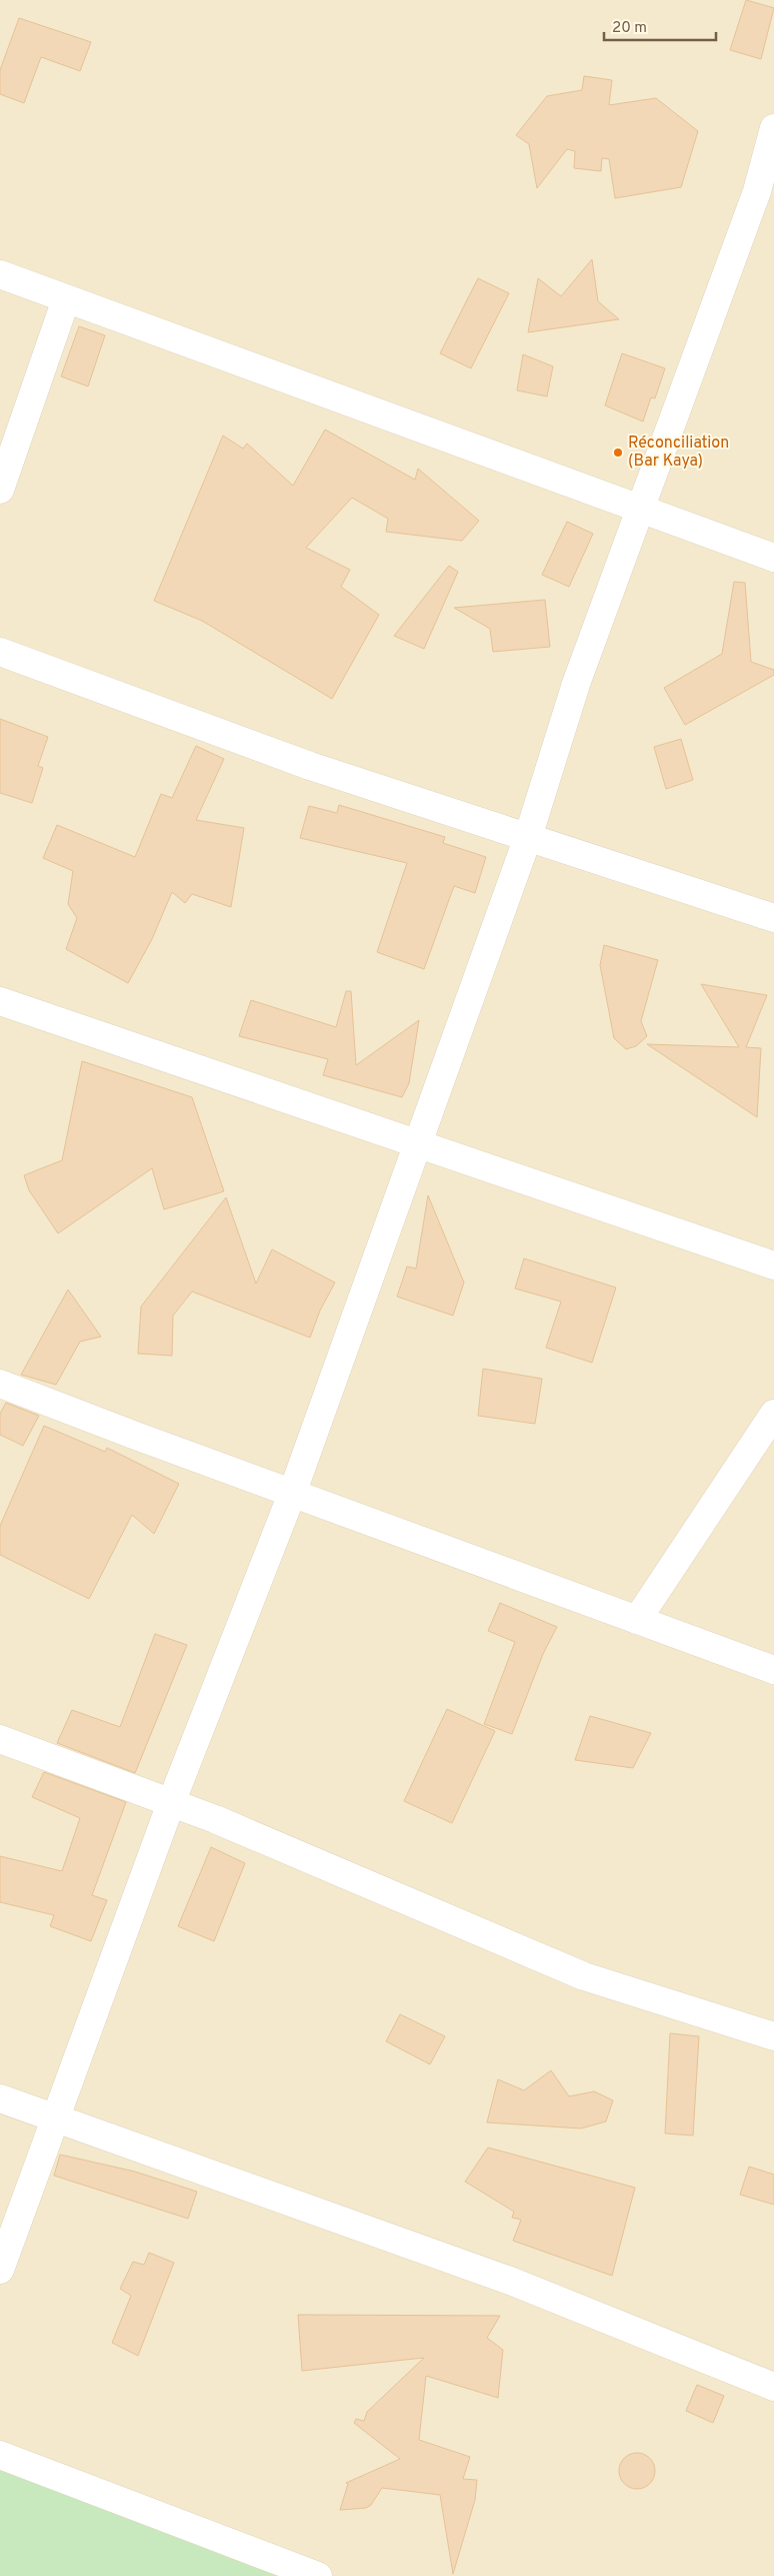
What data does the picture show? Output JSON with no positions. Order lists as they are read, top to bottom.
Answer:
{
  "places": ["Réconciliation (Bar Kaya)"],
  "scale_bar": "20 m"
}
